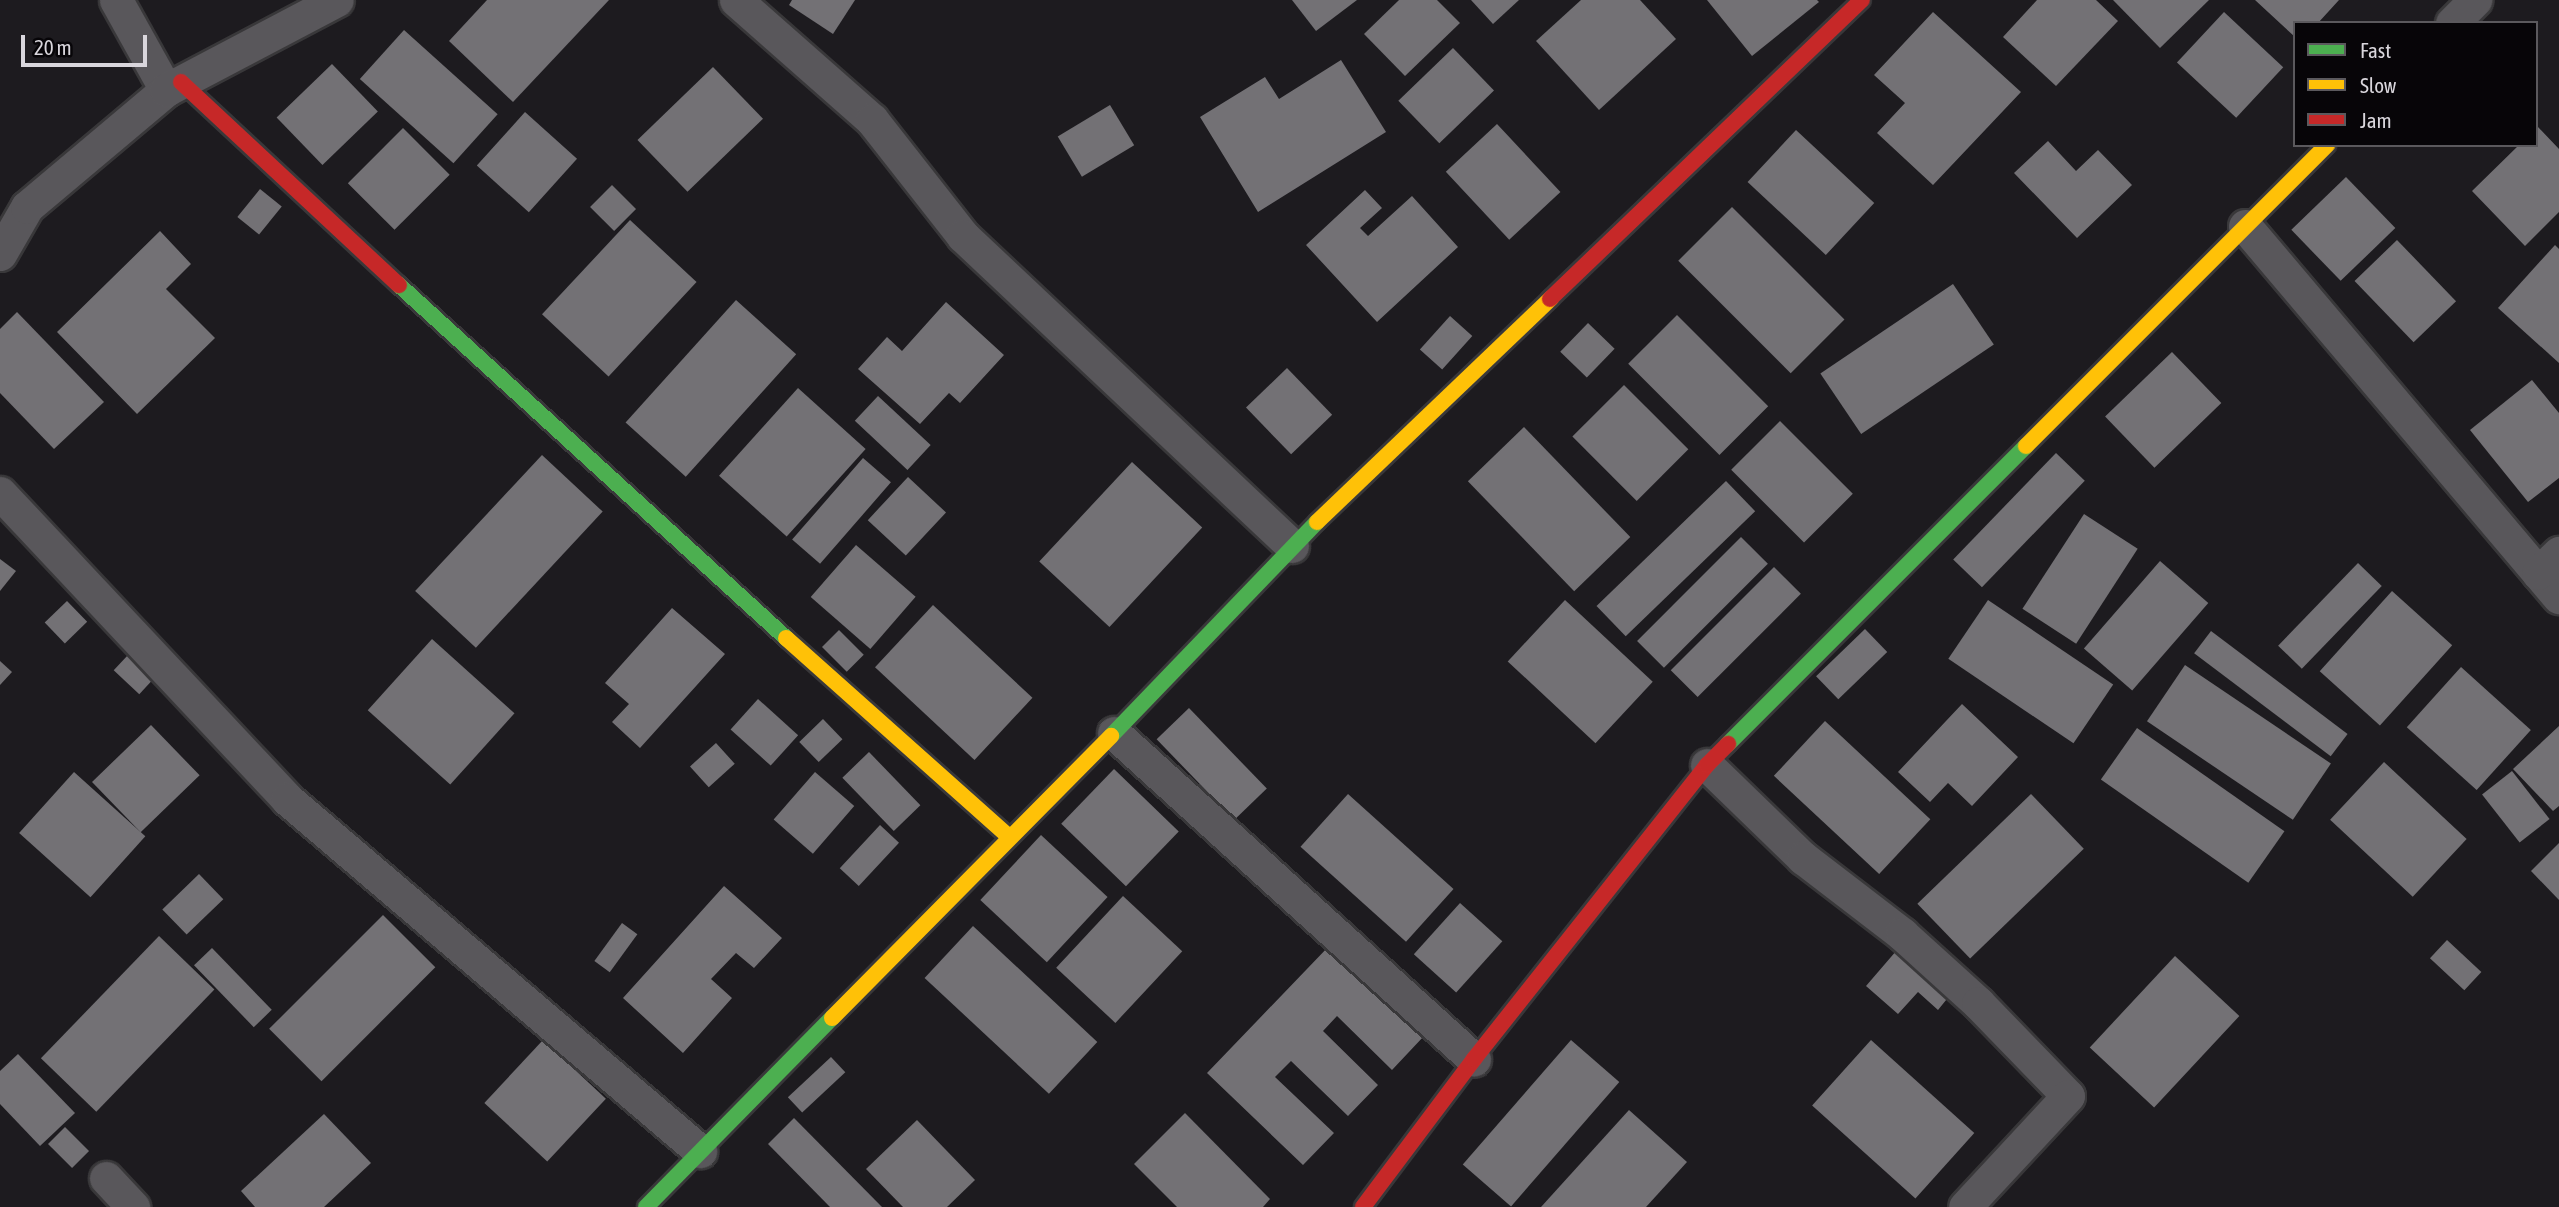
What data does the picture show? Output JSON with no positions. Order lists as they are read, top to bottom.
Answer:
{
  "legend": ["Fast", "Slow", "Jam"],
  "scale_bar": "20 m"
}
